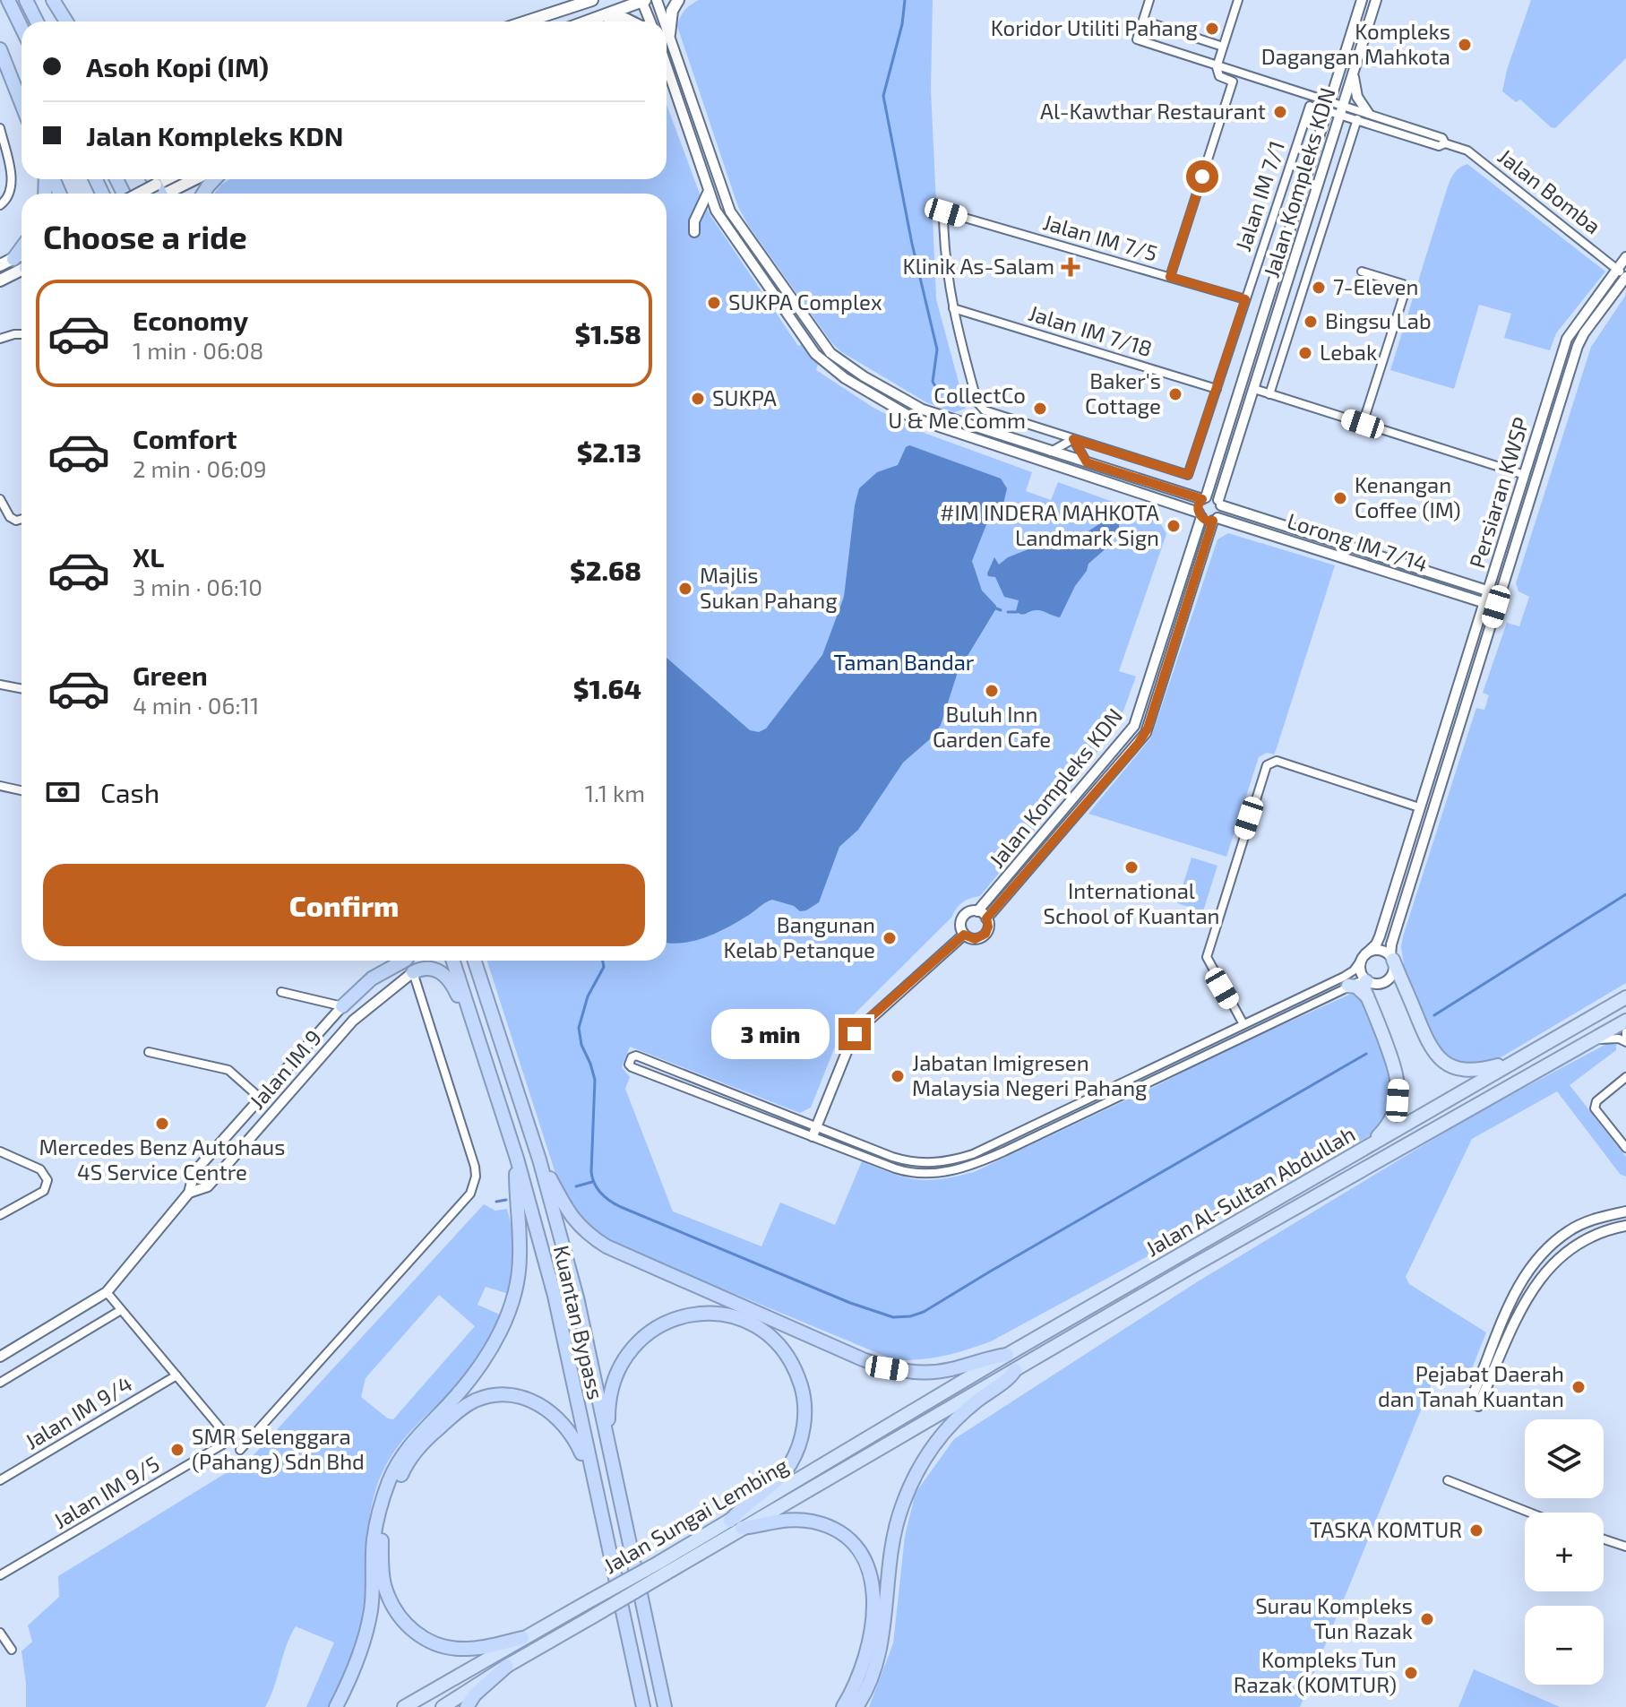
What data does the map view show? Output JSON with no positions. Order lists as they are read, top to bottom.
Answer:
{
  "streets": {
    "highway": ["Kuantan Bypass"],
    "main road": ["Jalan Al-Sultan Abdullah", "Jalan Sungai Lembing"],
    "street": [
      "Jalan Kompleks KDN",
      "Jalan Bomba",
      "Jalan IM 7/1",
      "Jalan IM 7/5",
      "Jalan IM 7/18",
      "Persiaran KWSP",
      "Lorong IM 7/14",
      "Jalan IM 9",
      "Jalan IM 9/4",
      "Jalan IM 9/5"
    ]
  },
  "crossings": [
    ["Jalan Kompleks KDN", "Jalan Bomba"],
    ["Jalan Kompleks KDN", "Lorong IM 7/14"],
    ["Jalan Bomba", "Persiaran KWSP"],
    ["Jalan IM 7/1", "Jalan IM 7/5"],
    ["Jalan IM 7/1", "Jalan IM 7/18"],
    ["Jalan IM 7/5", "Jalan IM 7/18"],
    ["Persiaran KWSP", "Lorong IM 7/14"],
    ["Jalan Al-Sultan Abdullah", "Jalan Sungai Lembing"],
    ["Jalan IM 9/4", "Jalan IM 9/5"]
  ],
  "parks": ["Taman Bandar"],
  "places": {
    "other": [
      "Koridor Utiliti Pahang",
      "Kompleks Dagangan Mahkota",
      "Al-Kawthar Restaurant",
      "7-Eleven",
      "SUKPA Complex",
      "Bingsu Lab",
      "Lebak",
      "Baker's Cottage",
      "SUKPA",
      "CollectCo U & Me Comm",
      "Kenangan Coffee (IM)",
      "#IM INDERA MAHKOTA Landmark Sign",
      "Majlis Sukan Pahang",
      "Buluh Inn Garden Cafe",
      "International School of Kuantan",
      "Bangunan Kelab Petanque",
      "Jabatan Imigresen Malaysia Negeri Pahang",
      "Mercedes Benz Autohaus 4S Service Centre",
      "Pejabat Daerah dan Tanah Kuantan",
      "SMR Selenggara (Pahang) Sdn Bhd",
      "TASKA KOMTUR",
      "Surau Kompleks Tun Razak",
      "Kompleks Tun Razak (KOMTUR)"
    ],
    "health": ["Klinik As-Salam"]
  },
  "page": {
    "banner": ["Asoh Kopi (IM)", "Jalan Kompleks KDN"],
    "heading": "Choose a ride",
    "list": [
      {
        "name": "Economy",
        "note": "1 min · 06:08",
        "value": "$1.58"
      },
      {
        "name": "Comfort",
        "note": "2 min · 06:09",
        "value": "$2.13"
      },
      {
        "name": "XL",
        "note": "3 min · 06:10",
        "value": "$2.68"
      },
      {
        "name": "Green",
        "note": "4 min · 06:11",
        "value": "$1.64"
      }
    ],
    "pay": ["Cash", "1.1 km"],
    "buttons": "Confirm",
    "bubble": "3 min",
    "map_buttons": ["+", "−"]
  }
}
